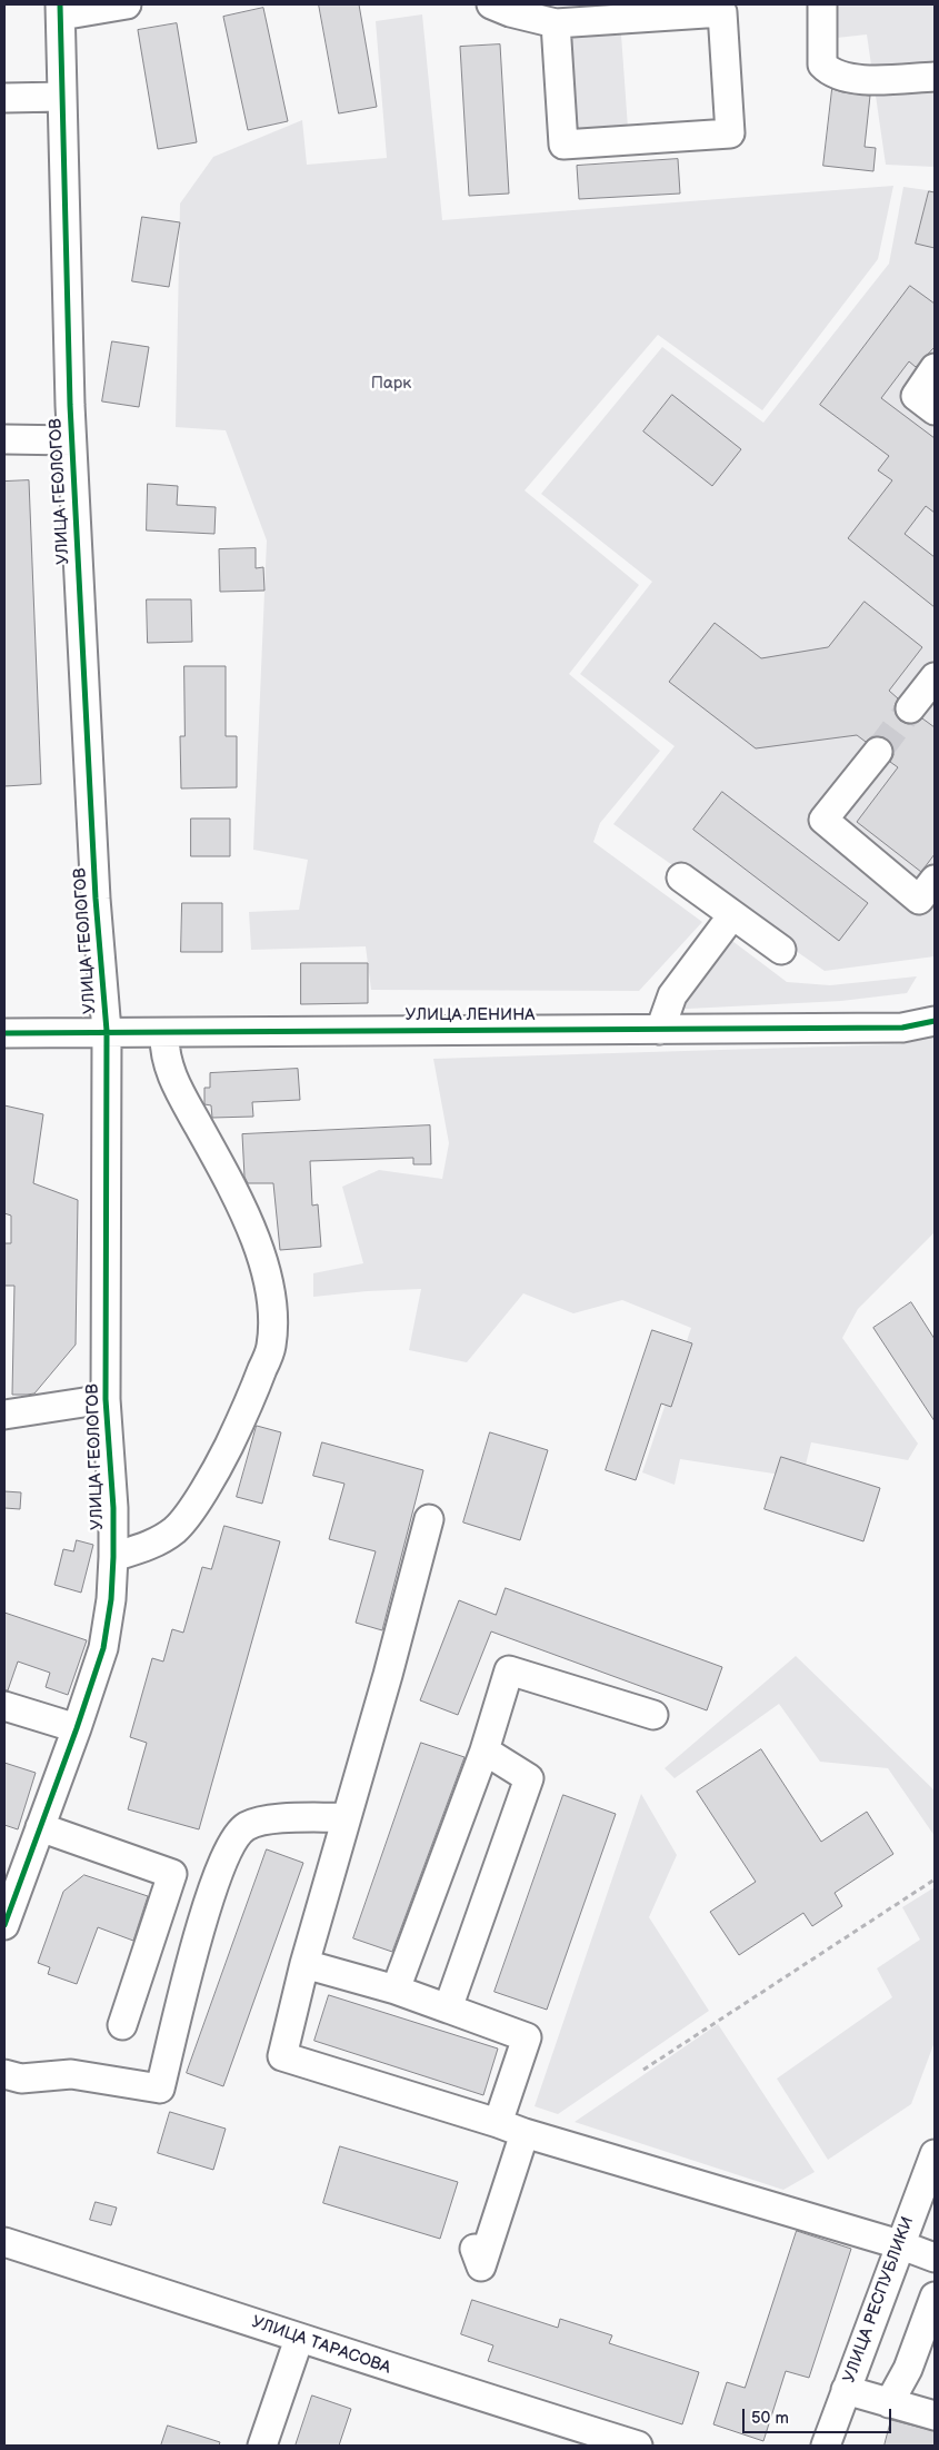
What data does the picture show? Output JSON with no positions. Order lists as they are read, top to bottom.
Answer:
{
  "streets": {
    "street": [
      "УЛИЦА ГЕОЛОГОВ",
      "УЛИЦА ЛЕНИНА",
      "УЛИЦА РЕСПУБЛИКИ",
      "УЛИЦА ТАРАСОВА"
    ]
  },
  "crossings": [
    ["УЛИЦА ГЕОЛОГОВ", "УЛИЦА ЛЕНИНА"]
  ],
  "parks": ["Парк"],
  "scale_bar": "50 m"
}
